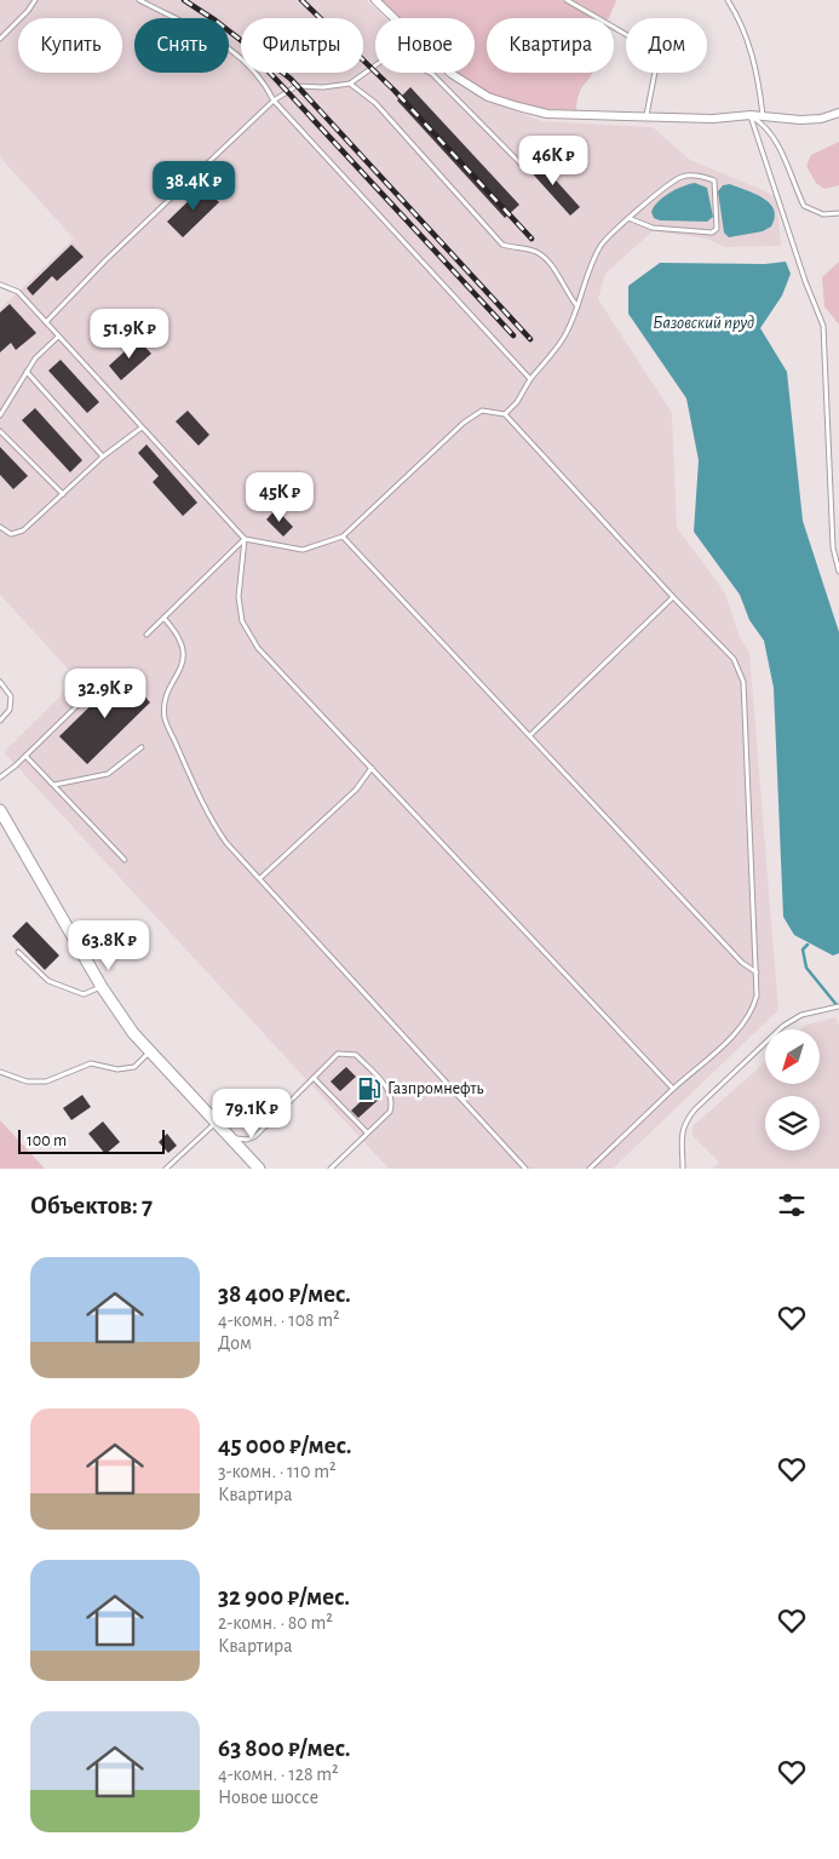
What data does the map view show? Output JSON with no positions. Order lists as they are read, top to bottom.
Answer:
{
  "water": ["Базовский пруд"],
  "places": {
    "fuel station": ["Газпромнефть"]
  },
  "scale_bar": "100 m",
  "north": "bottom left",
  "page": {
    "chip": [
      "Купить",
      "Снять",
      "Фильтры",
      "Новое",
      "Квартира",
      "Дом"
    ],
    "price": [
      "46K ₽",
      "38.4K ₽",
      "51.9K ₽",
      "45K ₽",
      "32.9K ₽",
      "63.8K ₽",
      "79.1K ₽"
    ],
    "scale": "100 m",
    "heading": "Объектов: 7",
    "list": [
      {
        "name": "38 400 ₽/мес.",
        "note": "4-комн. · 108 m² · Дом"
      },
      {
        "name": "45 000 ₽/мес.",
        "note": "3-комн. · 110 m² · Квартира"
      },
      {
        "name": "32 900 ₽/мес.",
        "note": "2-комн. · 80 m² · Квартира"
      },
      {
        "name": "63 800 ₽/мес.",
        "note": "4-комн. · 128 m² · Новое шоссе"
      }
    ]
  }
}
